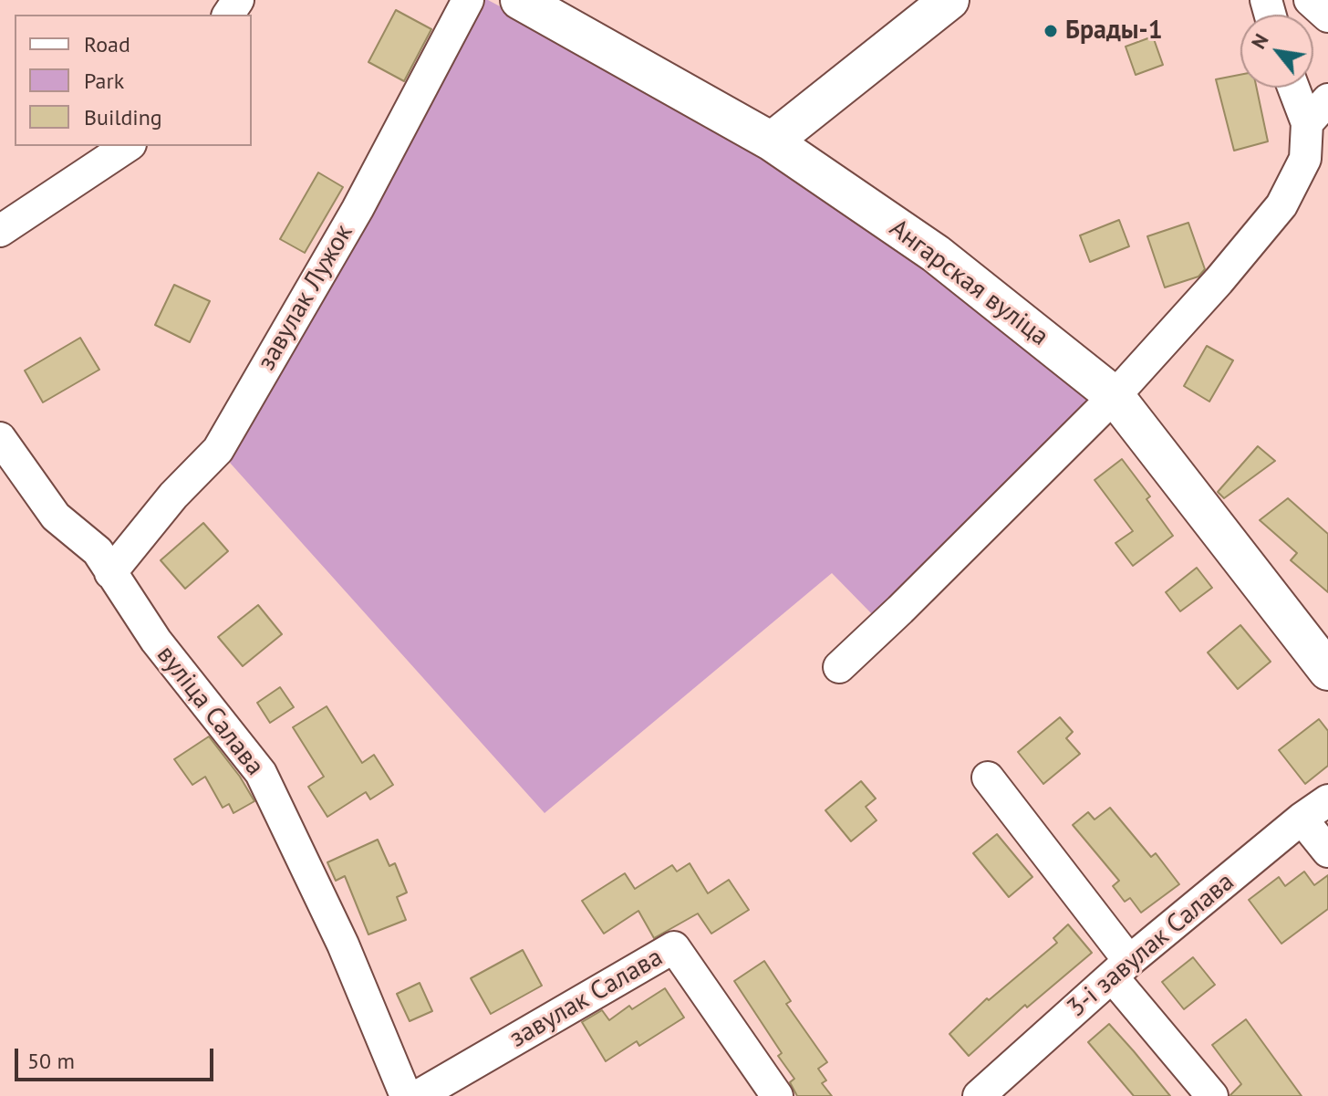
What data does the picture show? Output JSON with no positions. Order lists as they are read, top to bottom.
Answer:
{
  "streets": {
    "street": [
      "Ангарская вуліца",
      "завулак Лужок",
      "вуліца Салава",
      "3-і завулак Салава",
      "завулак Салава"
    ]
  },
  "crossings": [
    ["завулак Лужок", "вуліца Салава"]
  ],
  "places": ["Брады-1"],
  "legend": ["Road", "Park", "Building"],
  "scale_bar": "50 m",
  "north": "top left"
}
